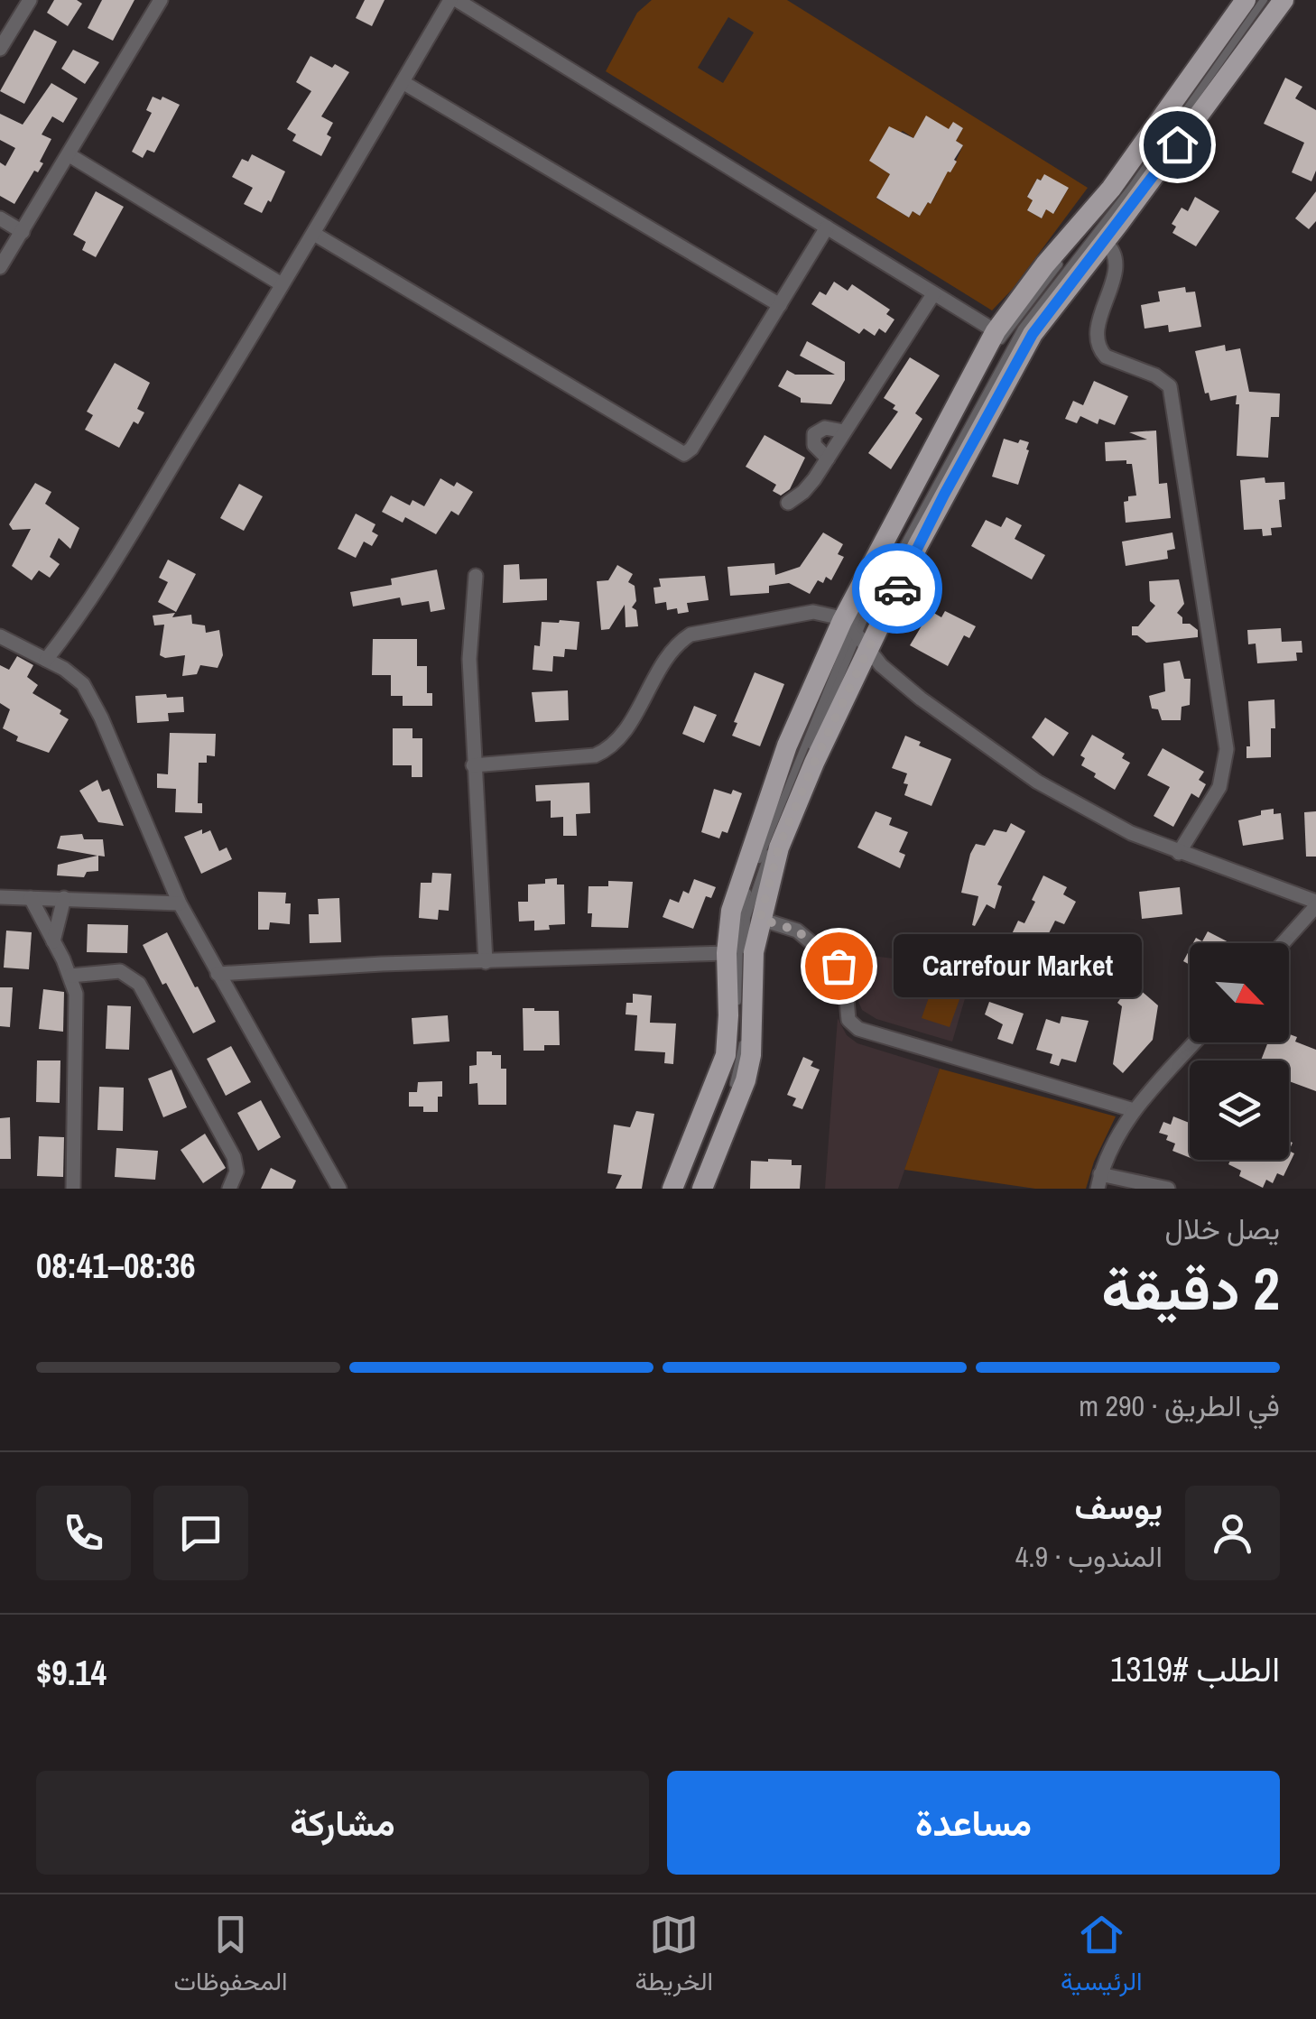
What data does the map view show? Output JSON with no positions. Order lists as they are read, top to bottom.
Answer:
{
  "places": ["Carrefour Market"],
  "north": "bottom right",
  "page": {
    "bubble": "Carrefour Market",
    "heading": ["2 دقيقة", "يصل خلال", "08:36–08:41"],
    "panel": [
      "يوسف",
      "المندوب · 4.9",
      "الطلب #1319",
      "$9.14"
    ],
    "bar": "في الطريق · 290 m",
    "buttons": ["مساعدة", "مشاركة"],
    "tabs": ["الرئيسية", "الخريطة", "المحفوظات"]
  }
}
